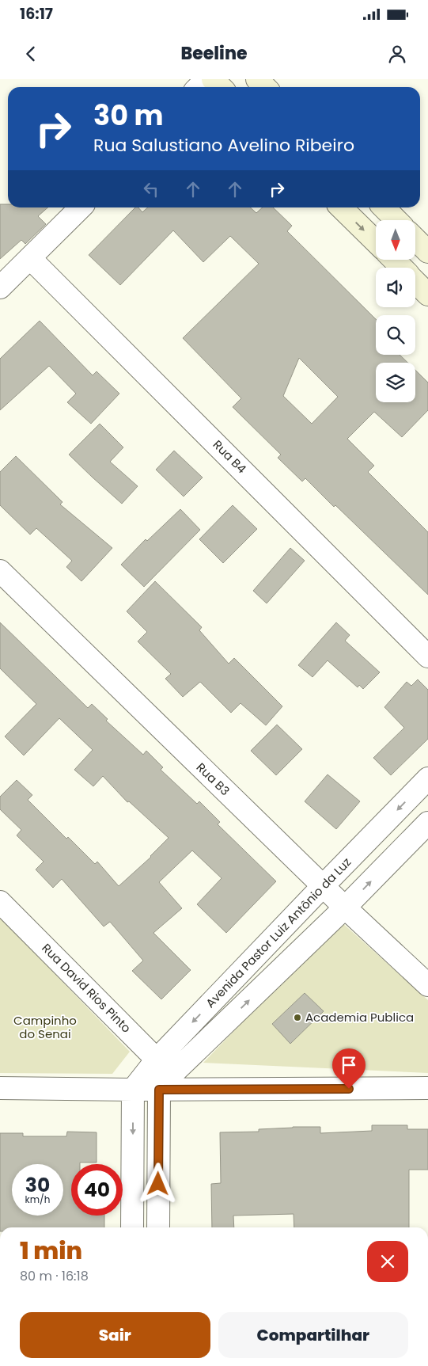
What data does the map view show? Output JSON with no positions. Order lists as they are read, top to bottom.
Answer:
{
  "streets": {
    "street": [
      "Rua B4",
      "Rua B3",
      "Avenida Pastor Luiz Antônio da Luz",
      "Rua David Rios Pinto"
    ]
  },
  "crossings": [
    ["Rua B3", "Avenida Pastor Luiz Antônio da Luz"],
    ["Avenida Pastor Luiz Antônio da Luz", "Rua David Rios Pinto"]
  ],
  "parks": ["Campinho do Senai"],
  "places": ["Academia Publica"],
  "north": "bottom",
  "page": {
    "status": "16:17",
    "header": "Beeline",
    "turn": ["30 m", "Rua Salustiano Avelino Ribeiro"],
    "speed": "30 km/h",
    "limit": "40",
    "heading": ["1 min", "80 m · 16:18"],
    "buttons": ["Sair", "Compartilhar"]
  }
}
